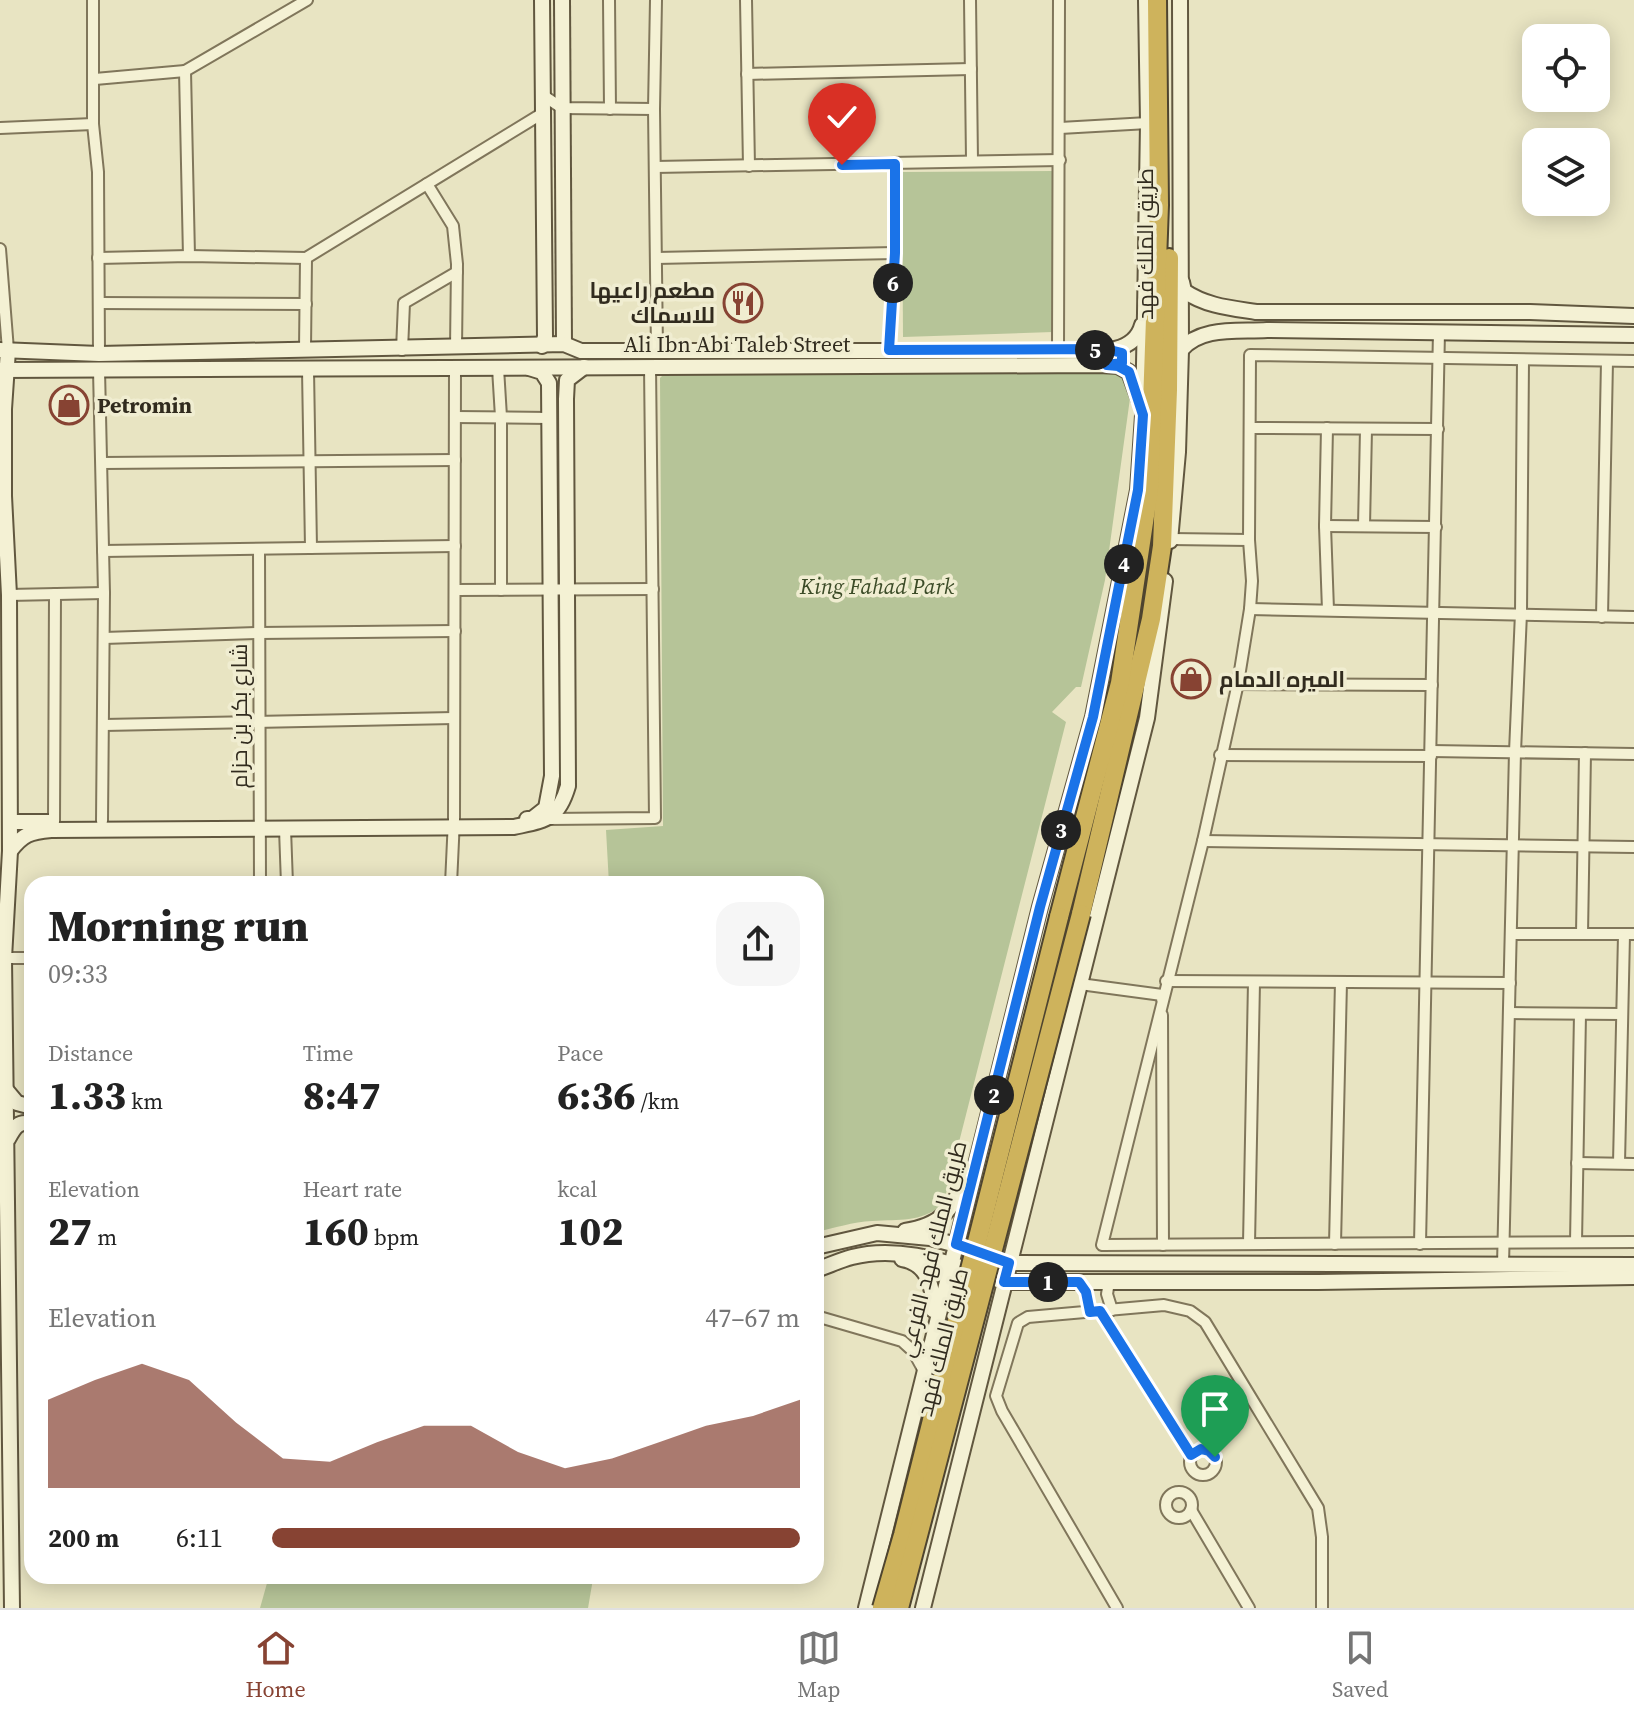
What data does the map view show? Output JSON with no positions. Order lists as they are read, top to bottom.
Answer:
{
  "streets": {
    "highway": ["طريق الملك فهد"],
    "street": ["Ali Ibn Abi Taleb Street", "شارع بكر بن حزام", "طريق الملك فهد الفرعي"]
  },
  "crossings": [
    ["طريق الملك فهد", "طريق الملك فهد الفرعي"],
    ["Ali Ibn Abi Taleb Street", "طريق الملك فهد الفرعي"]
  ],
  "parks": ["King Fahad Park"],
  "places": {
    "restaurant": ["مطعم راعيها للاسماك"],
    "shop": ["Petromin", "الميره الدمام"]
  },
  "page": {
    "pins": [
      "6",
      "5",
      "4",
      "3",
      "2",
      "1"
    ],
    "heading": ["Morning run", "09:33"],
    "stats": [
      ["Distance", "1.33 km"],
      ["Time", "8:47"],
      ["Pace", "6:36 /km"],
      ["Elevation", "27 m"],
      ["Heart rate", "160 bpm"],
      ["kcal", "102"]
    ],
    "chart": ["Elevation", "47–67 m"],
    "list": [
      {
        "name": "200 m",
        "note": "6:11"
      }
    ],
    "tabs": ["Home", "Map", "Saved"]
  }
}
